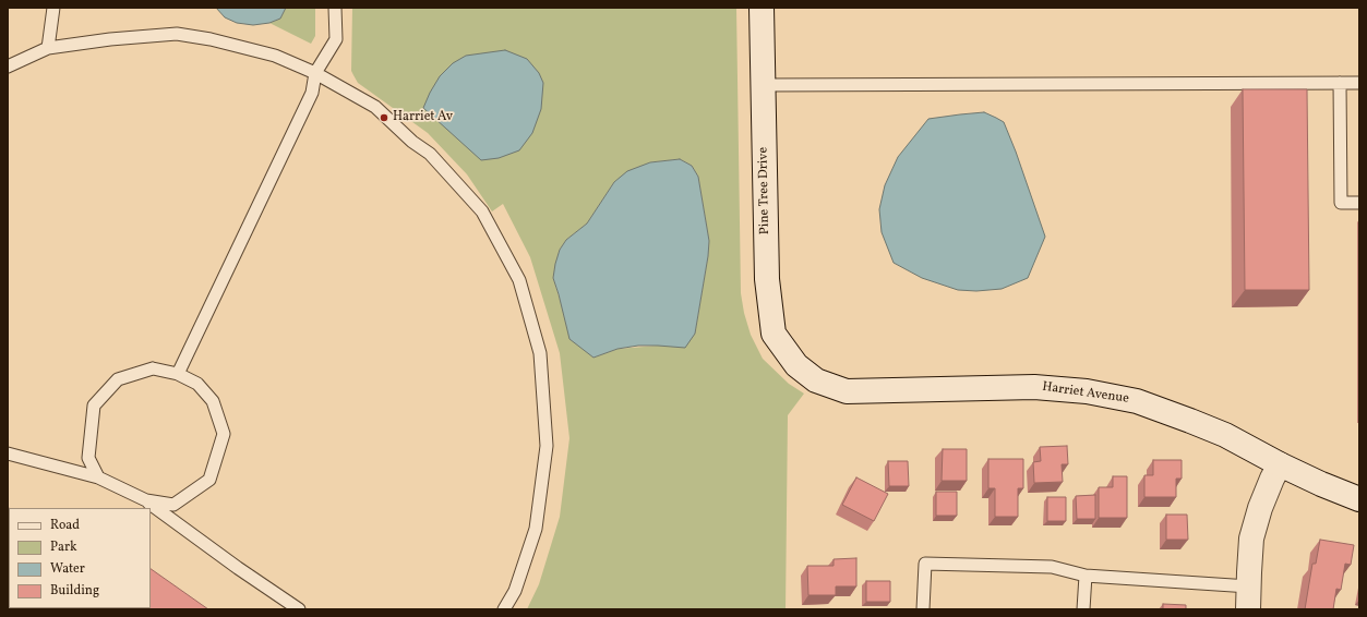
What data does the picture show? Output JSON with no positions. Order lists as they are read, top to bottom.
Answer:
{
  "streets": {
    "street": ["Pine Tree Drive", "Harriet Avenue"]
  },
  "crossings": [
    ["Pine Tree Drive", "Harriet Avenue"]
  ],
  "places": ["Harriet Av"],
  "legend": [
    "Road",
    "Park",
    "Water",
    "Building"
  ]
}
